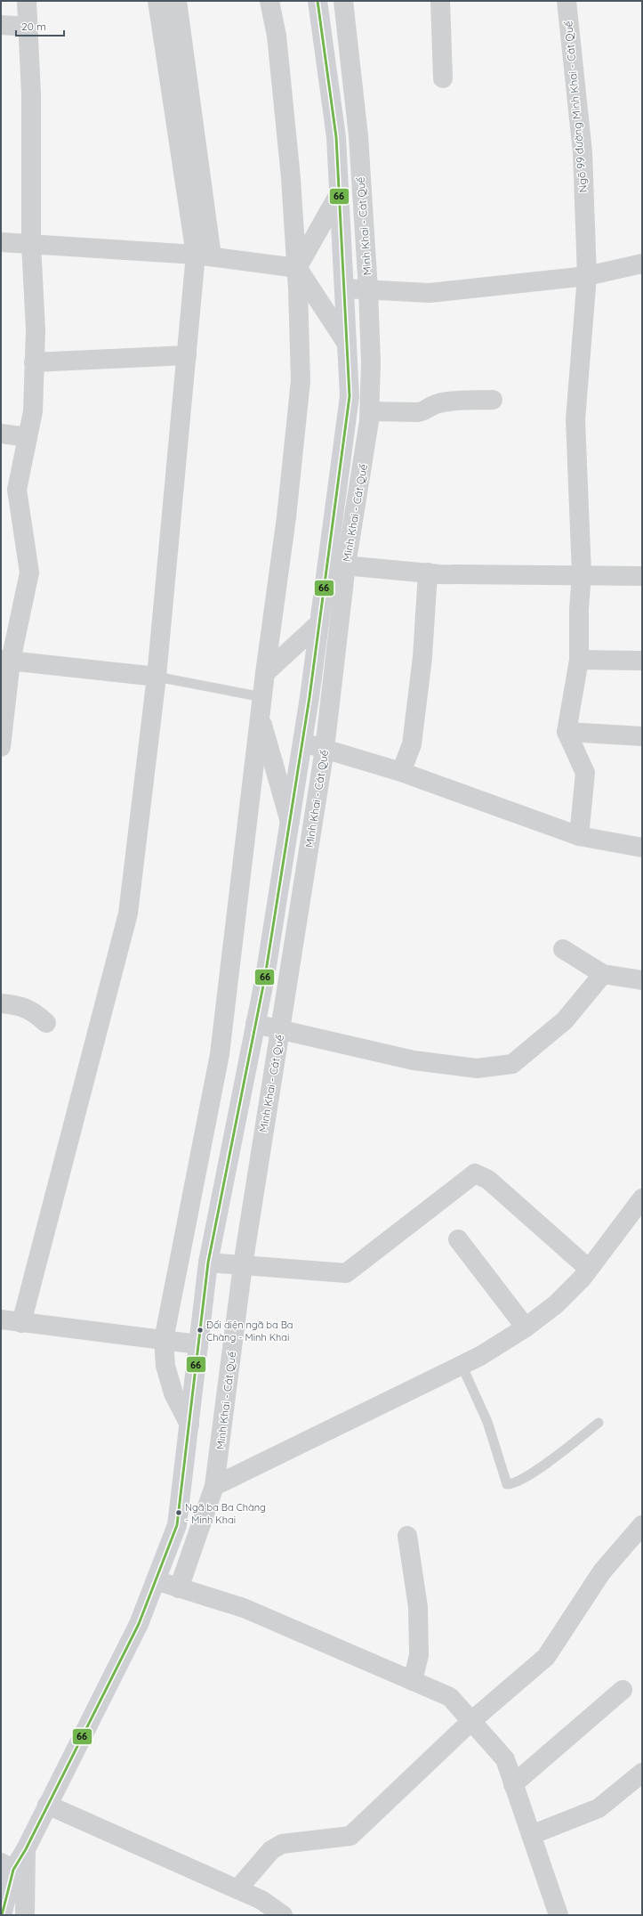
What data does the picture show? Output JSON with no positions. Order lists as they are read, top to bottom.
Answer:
{
  "streets": {
    "street": ["Ngõ 99 đường Minh Khai - Cát Quế", "Minh Khai - Cát Quế"]
  },
  "places": ["Đối diện ngã ba Ba Chàng - Minh Khai", "Ngã ba Ba Chàng - Minh Khai"],
  "lines": ["transit line 66"],
  "scale_bar": "20 m"
}
